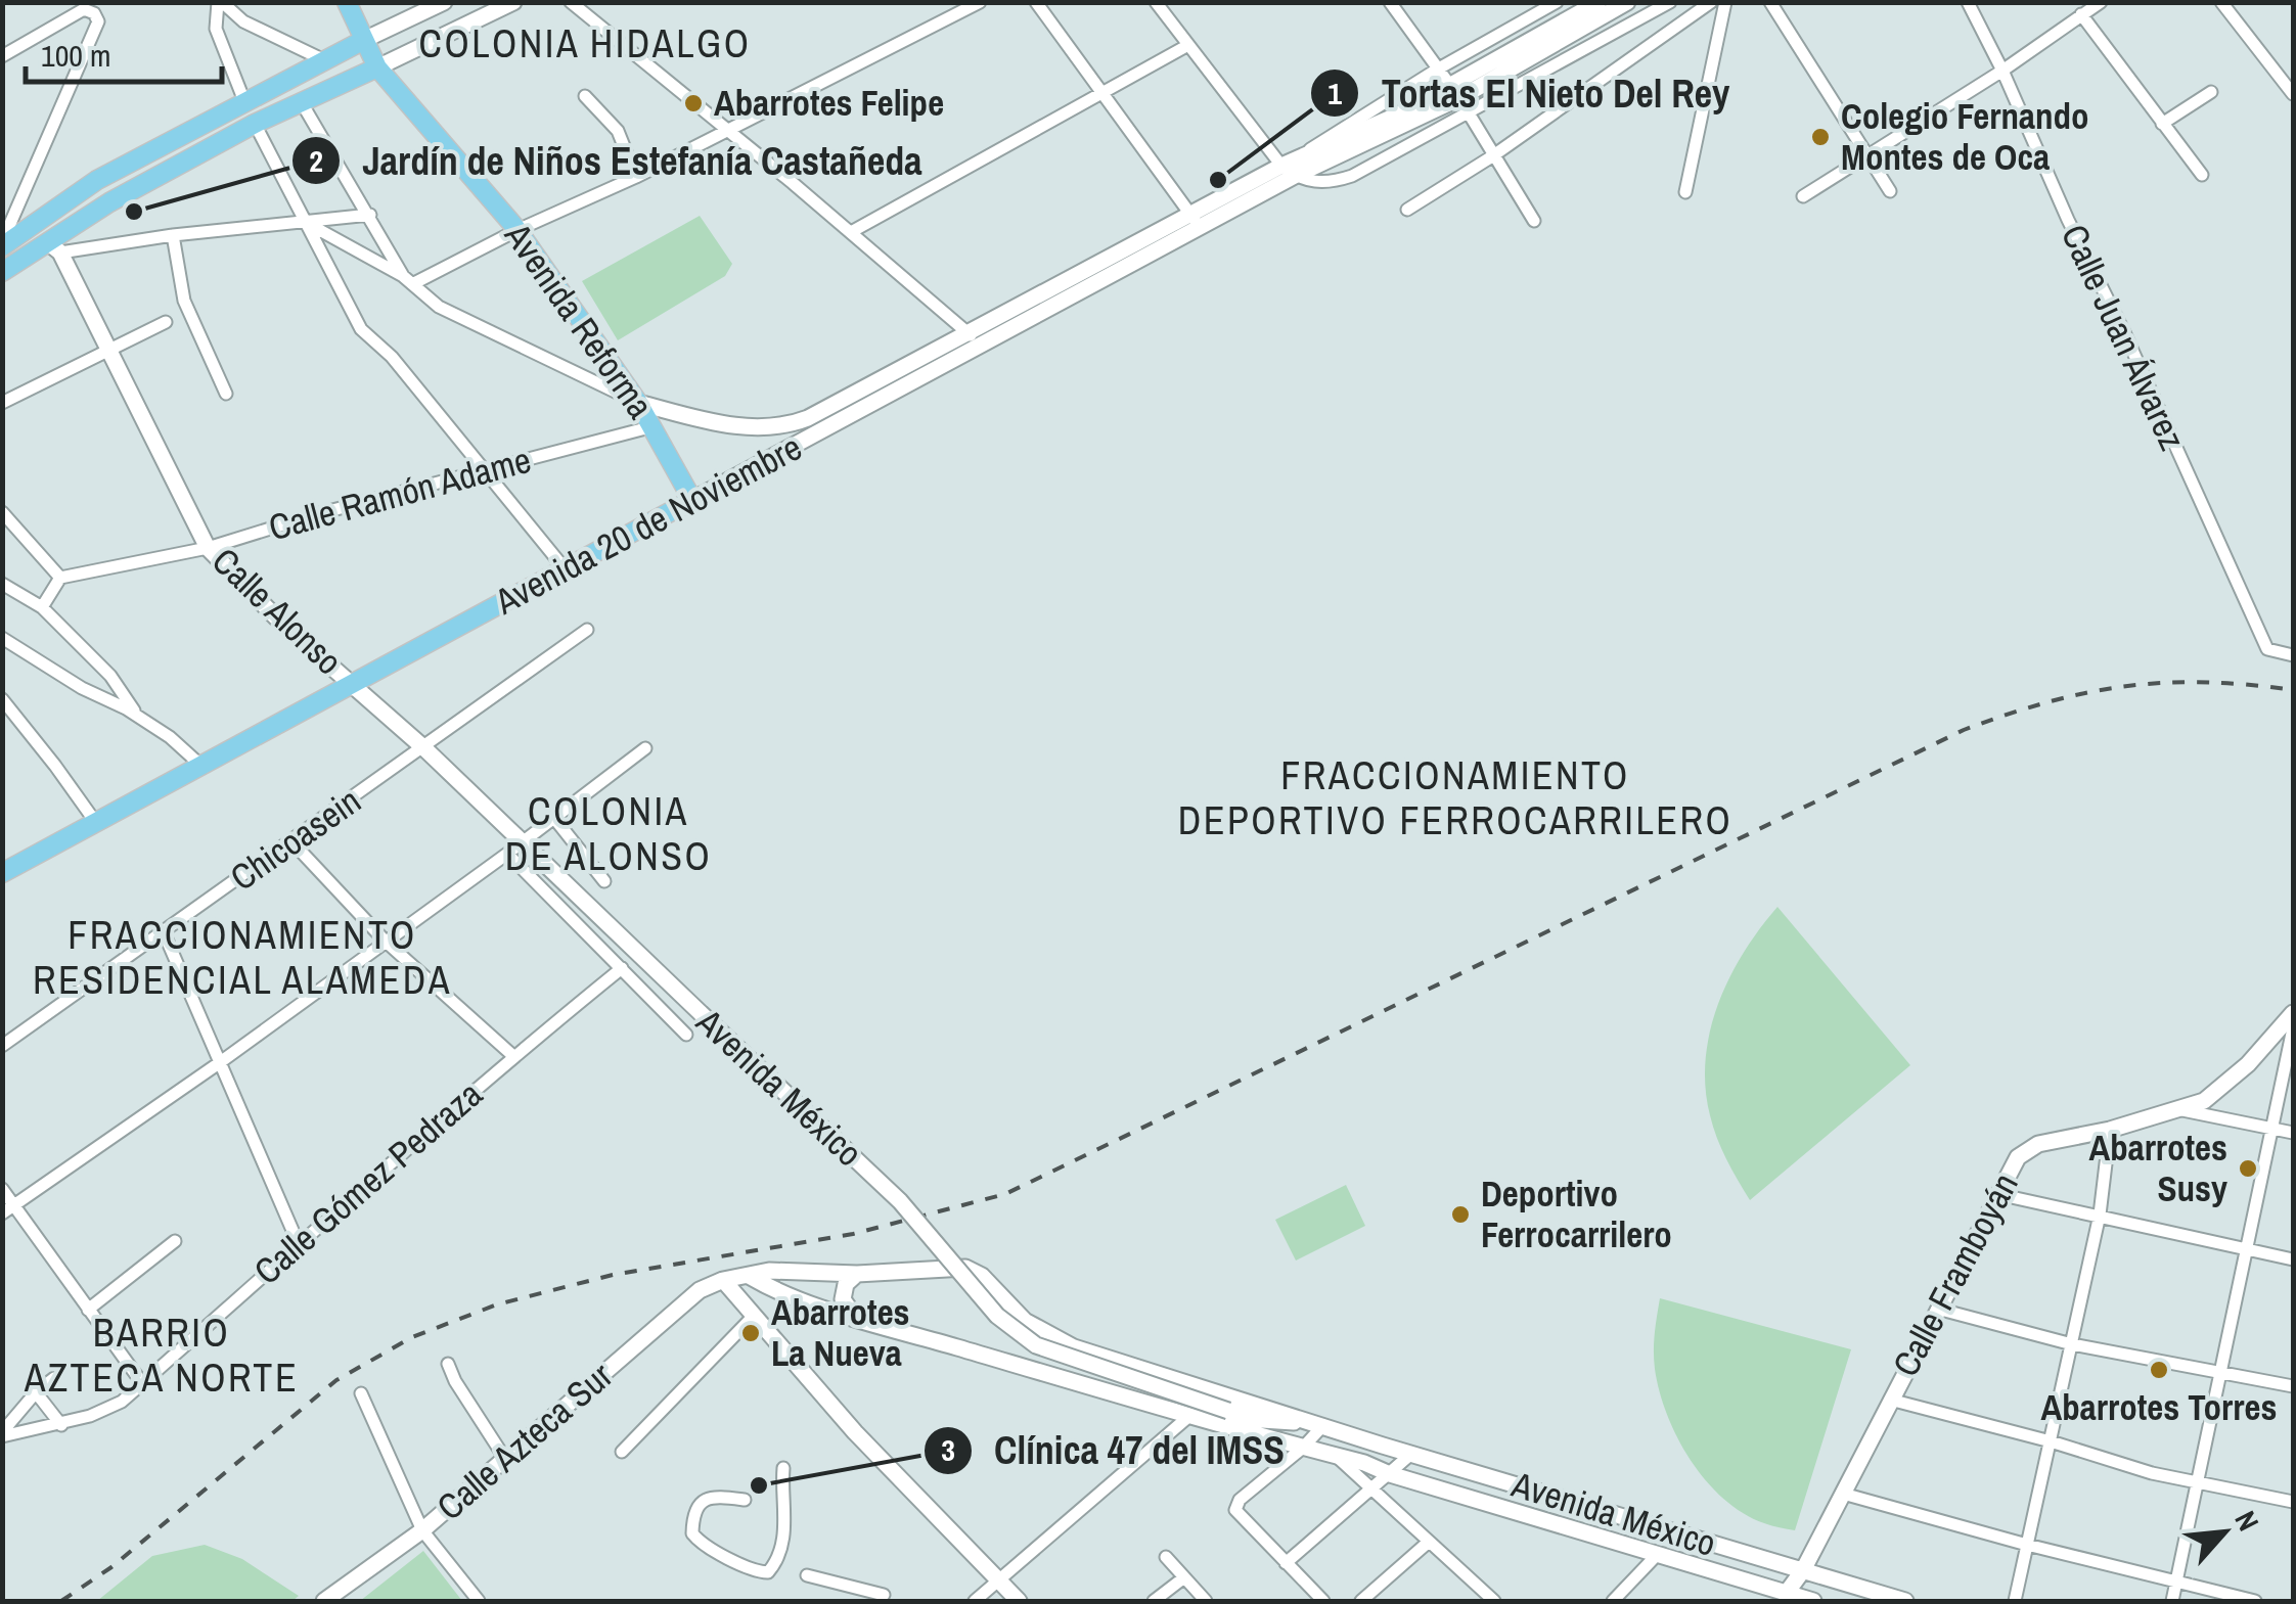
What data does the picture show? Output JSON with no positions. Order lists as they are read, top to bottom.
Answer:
{
  "streets": {
    "main road": ["Avenida Reforma", "Avenida 20 de Noviembre"],
    "street": [
      "Calle Juan Álvarez",
      "Calle Ramón Adame",
      "Calle Alonso",
      "Chicoasein",
      "Avenida México",
      "Calle Gómez Pedraza",
      "Calle Framboyán",
      "Calle Azteca Sur"
    ]
  },
  "crossings": [
    ["Avenida Reforma", "Calle Ramón Adame"],
    ["Avenida Reforma", "Avenida 20 de Noviembre"],
    ["Calle Ramón Adame", "Calle Alonso"],
    ["Avenida 20 de Noviembre", "Calle Alonso"],
    ["Calle Alonso", "Chicoasein"],
    ["Calle Alonso", "Avenida México"],
    ["Avenida México", "Calle Framboyán"],
    ["Avenida México", "Calle Azteca Sur"]
  ],
  "districts": [
    "COLONIA HIDALGO",
    "FRACCIONAMIENTO DEPORTIVO FERROCARRILERO",
    "COLONIA DE ALONSO",
    "FRACCIONAMIENTO RESIDENCIAL ALAMEDA",
    "BARRIO AZTECA NORTE"
  ],
  "places": [
    "Abarrotes Felipe",
    "Colegio Fernando Montes de Oca",
    "Tortas El Nieto Del Rey",
    "Jardín de Niños Estefanía Castañeda",
    "Abarrotes Susy",
    "Deportivo Ferrocarrilero",
    "Abarrotes La Nueva",
    "Abarrotes Torres",
    "Clínica 47 del IMSS"
  ],
  "scale_bar": "100 m",
  "north": "top right"
}
